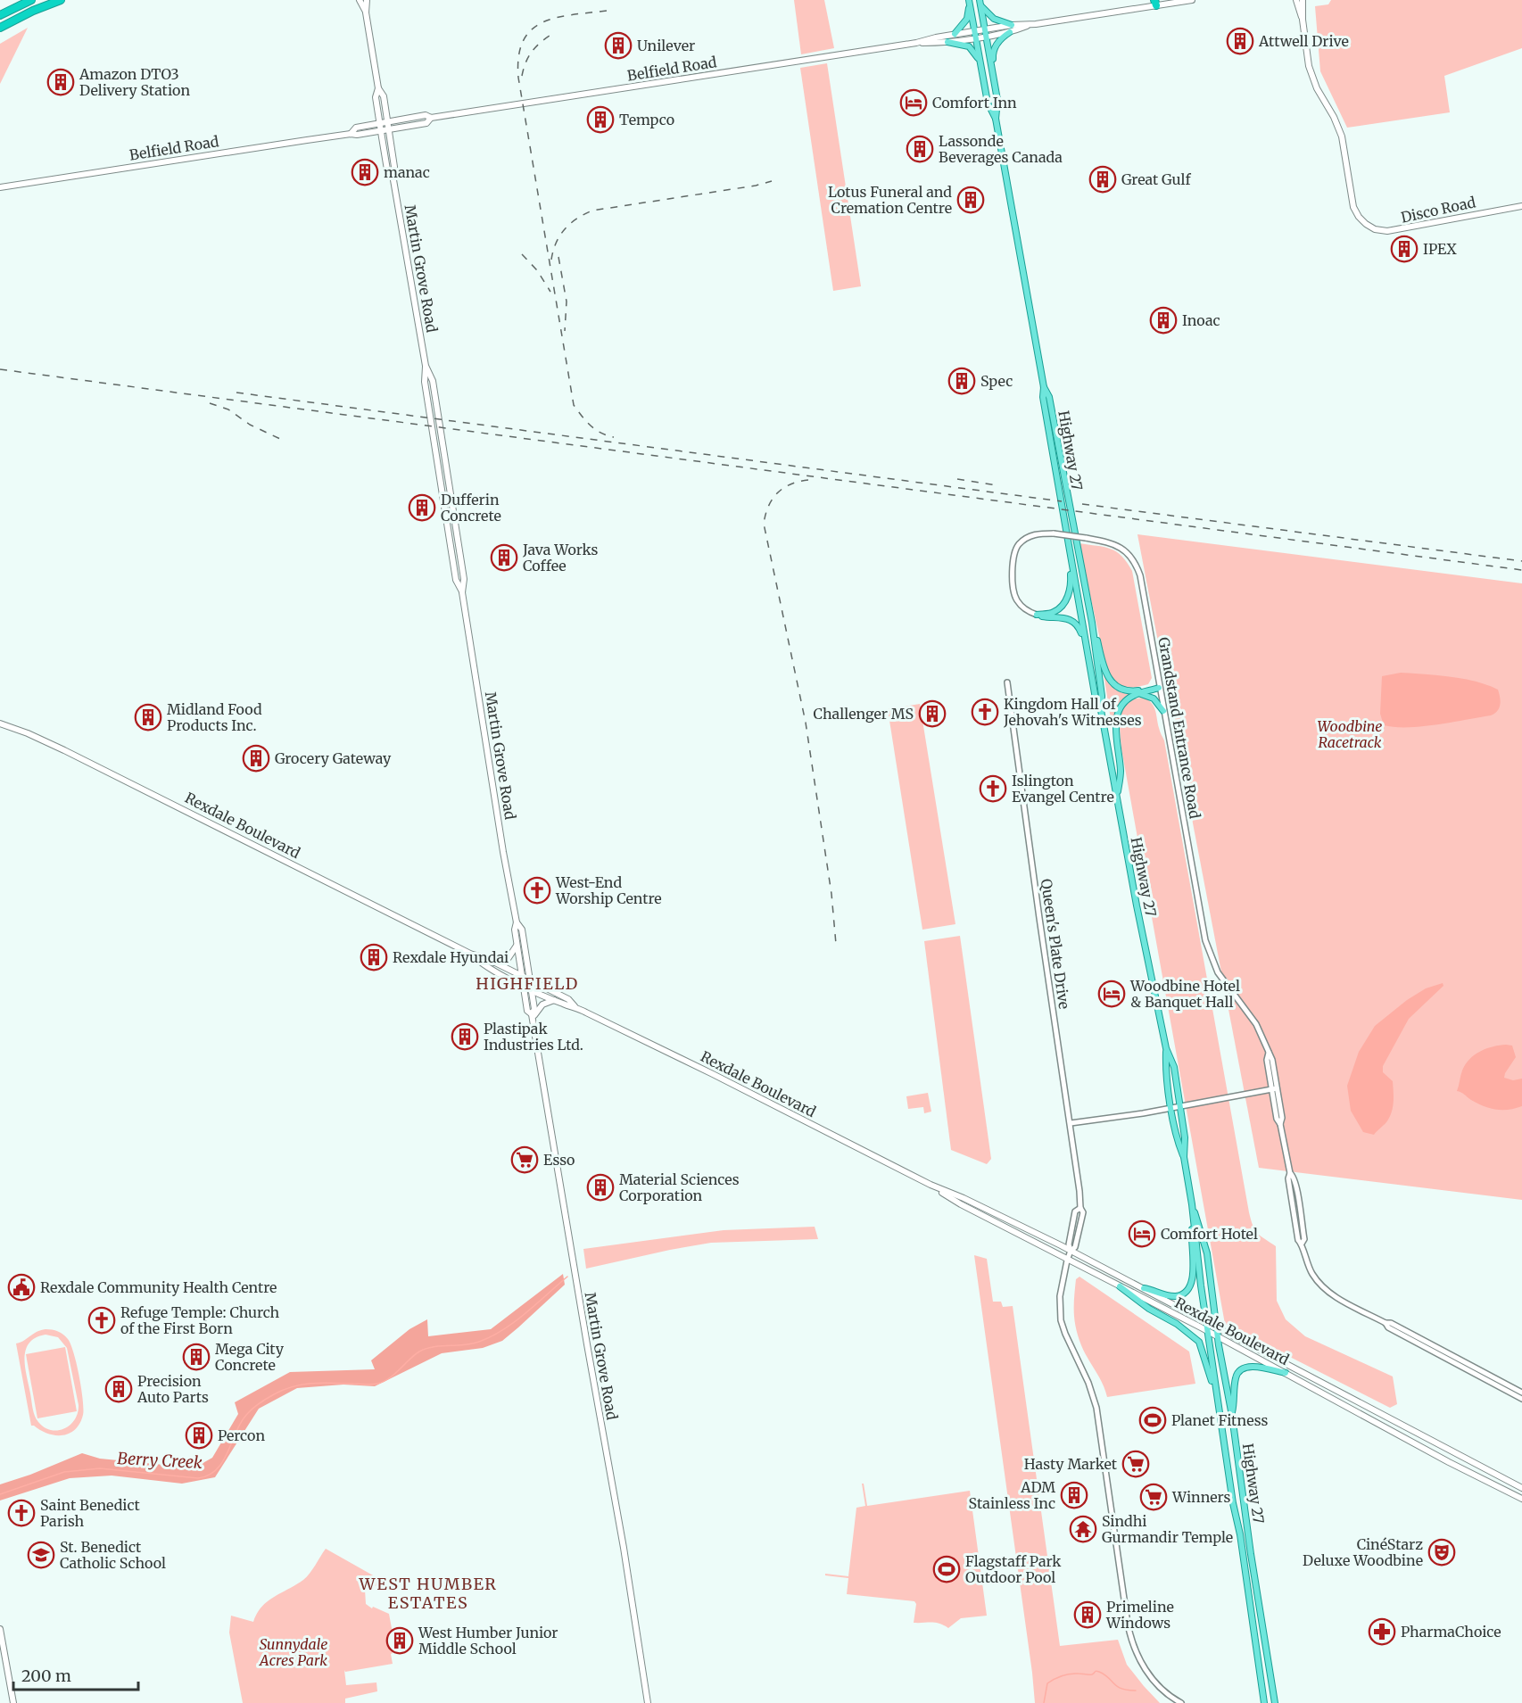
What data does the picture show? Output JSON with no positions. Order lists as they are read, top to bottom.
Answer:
{
  "streets": {
    "main road": [
      "Belfield Road",
      "Disco Road",
      "Martin Grove Road",
      "Highway 27",
      "Rexdale Boulevard"
    ],
    "street": ["Grandstand Entrance Road", "Queen's Plate Drive"]
  },
  "crossings": [
    ["Belfield Road", "Martin Grove Road"],
    ["Belfield Road", "Highway 27"],
    ["Martin Grove Road", "Rexdale Boulevard"],
    ["Highway 27", "Rexdale Boulevard"],
    ["Rexdale Boulevard", "Queen's Plate Drive"]
  ],
  "districts": ["HIGHFIELD", "WEST HUMBER ESTATES"],
  "water": ["Berry Creek"],
  "parks": ["Woodbine Racetrack", "Sunnydale Acres Park"],
  "places": {
    "building": [
      "Attwell Drive",
      "Unilever",
      "Amazon DTO3 Delivery Station",
      "Tempco",
      "Lassonde Beverages Canada",
      "manac",
      "Great Gulf",
      "Lotus Funeral and Cremation Centre",
      "IPEX",
      "Inoac",
      "Spec",
      "Dufferin Concrete",
      "Java Works Coffee",
      "Challenger MS",
      "Midland Food Products Inc.",
      "Grocery Gateway",
      "Rexdale Hyundai",
      "Plastipak Industries Ltd.",
      "Material Sciences Corporation",
      "Mega City Concrete",
      "Precision Auto Parts",
      "Percon",
      "ADM Stainless Inc",
      "Primeline Windows",
      "West Humber Junior Middle School"
    ],
    "hotel": ["Comfort Inn", "Woodbine Hotel & Banquet Hall", "Comfort Hotel"],
    "church": [
      "Kingdom Hall of Jehovah's Witnesses",
      "Islington Evangel Centre",
      "West-End Worship Centre",
      "Refuge Temple: Church of the First Born",
      "Saint Benedict Parish"
    ],
    "supermarket": ["Esso", "Hasty Market", "Winners"],
    "public building": ["Rexdale Community Health Centre"],
    "sports": ["Planet Fitness", "Flagstaff Park Outdoor Pool"],
    "temple": ["Sindhi Gurmandir Temple"],
    "theatre": ["CinéStarz Deluxe Woodbine"],
    "school or university": ["St. Benedict Catholic School"],
    "pharmacy": ["PharmaChoice"]
  },
  "scale_bar": "200 m"
}
